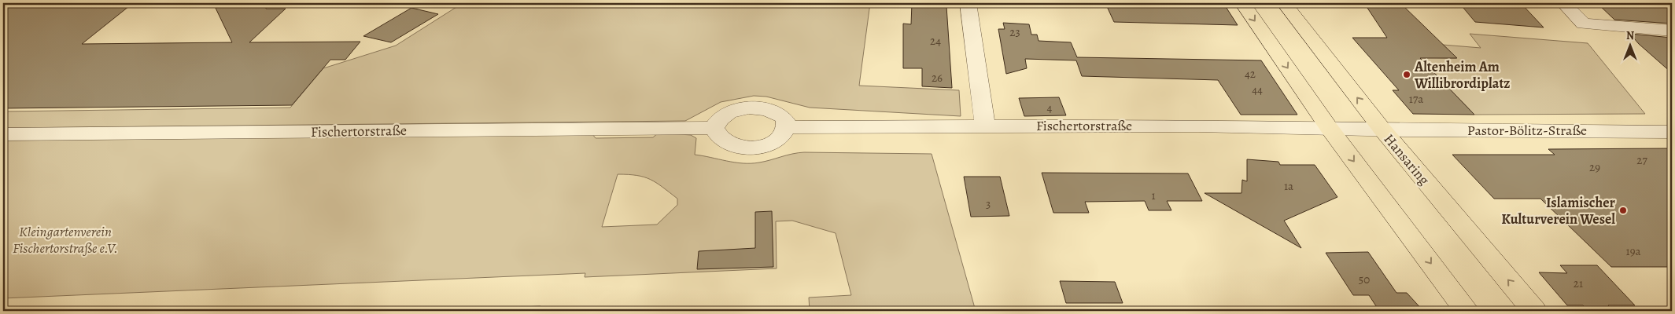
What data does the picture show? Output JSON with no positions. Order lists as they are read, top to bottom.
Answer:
{
  "streets": {
    "main road": ["Hansaring"],
    "street": ["Fischertorstraße", "Pastor-Bölitz-Straße"]
  },
  "crossings": [
    ["Fischertorstraße", "Pastor-Bölitz-Straße"],
    ["Fischertorstraße", "Hansaring"],
    ["Pastor-Bölitz-Straße", "Hansaring"]
  ],
  "parks": ["Kleingartenverein Fischertorstraße e.V."],
  "places": ["Altenheim Am Willibrordiplatz", "Islamischer Kulturverein Wesel"],
  "house_numbers": [
    "23",
    "24",
    "42",
    "26",
    "44",
    "17a",
    "4",
    "27",
    "29",
    "1a",
    "1",
    "3",
    "19a",
    "50",
    "21"
  ],
  "north": "top"
}
